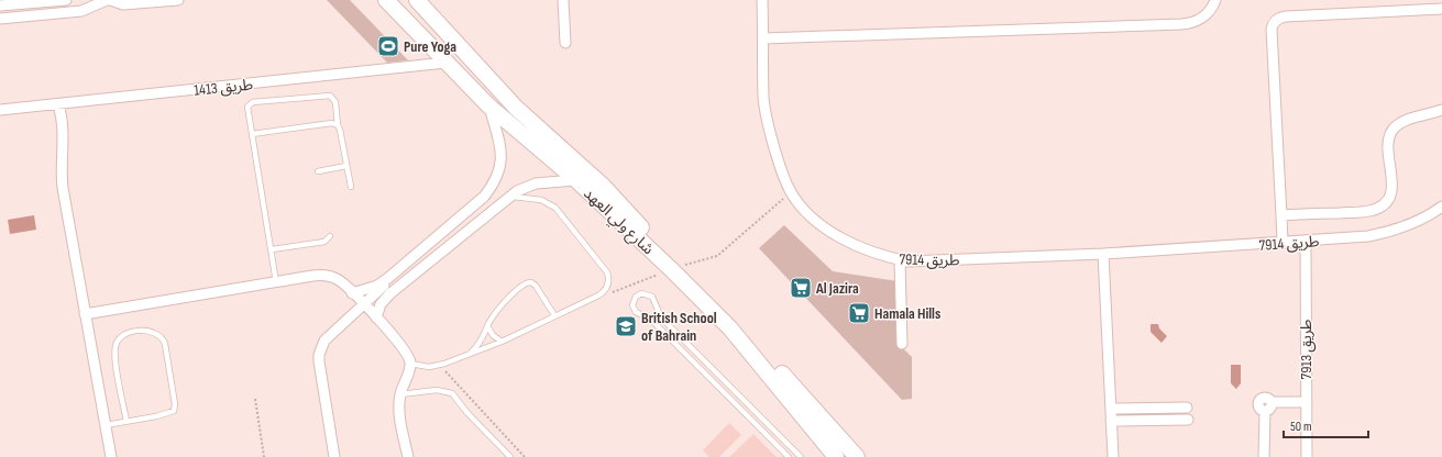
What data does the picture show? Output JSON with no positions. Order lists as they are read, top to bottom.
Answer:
{
  "streets": {
    "main road": ["شارع ولي العهد"],
    "street": ["طريق 1413", "طريق 7914", "طريق 7913"]
  },
  "crossings": [
    ["طريق 1413", "شارع ولي العهد"],
    ["طريق 7914", "طريق 7913"]
  ],
  "places": {
    "sports": ["Pure Yoga"],
    "supermarket": ["Al Jazira", "Hamala Hills"],
    "school or university": ["British School of Bahrain"]
  },
  "scale_bar": "50 m"
}
